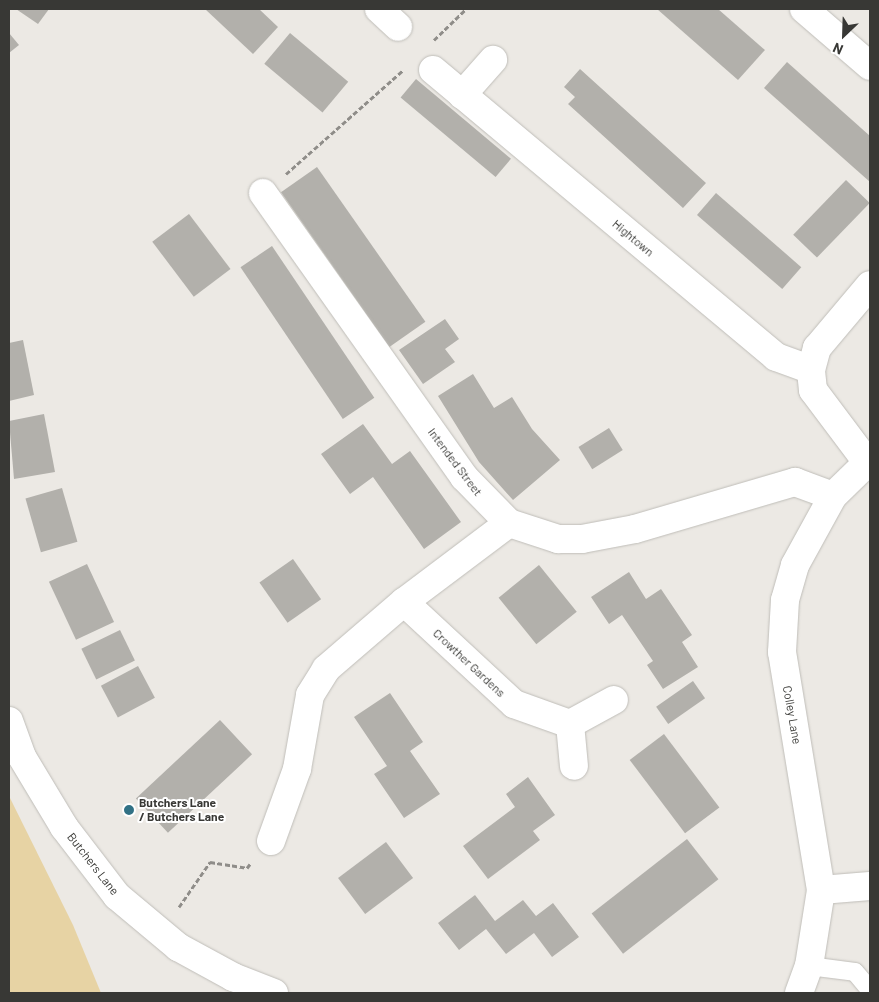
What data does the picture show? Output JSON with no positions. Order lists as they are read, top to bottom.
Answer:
{
  "streets": {
    "street": [
      "Hightown",
      "Intended Street",
      "Crowther Gardens",
      "Colley Lane",
      "Butchers Lane"
    ]
  },
  "crossings": [
    ["Intended Street", "Colley Lane"]
  ],
  "places": ["Butchers Lane / Butchers Lane"],
  "north": "bottom left"
}
